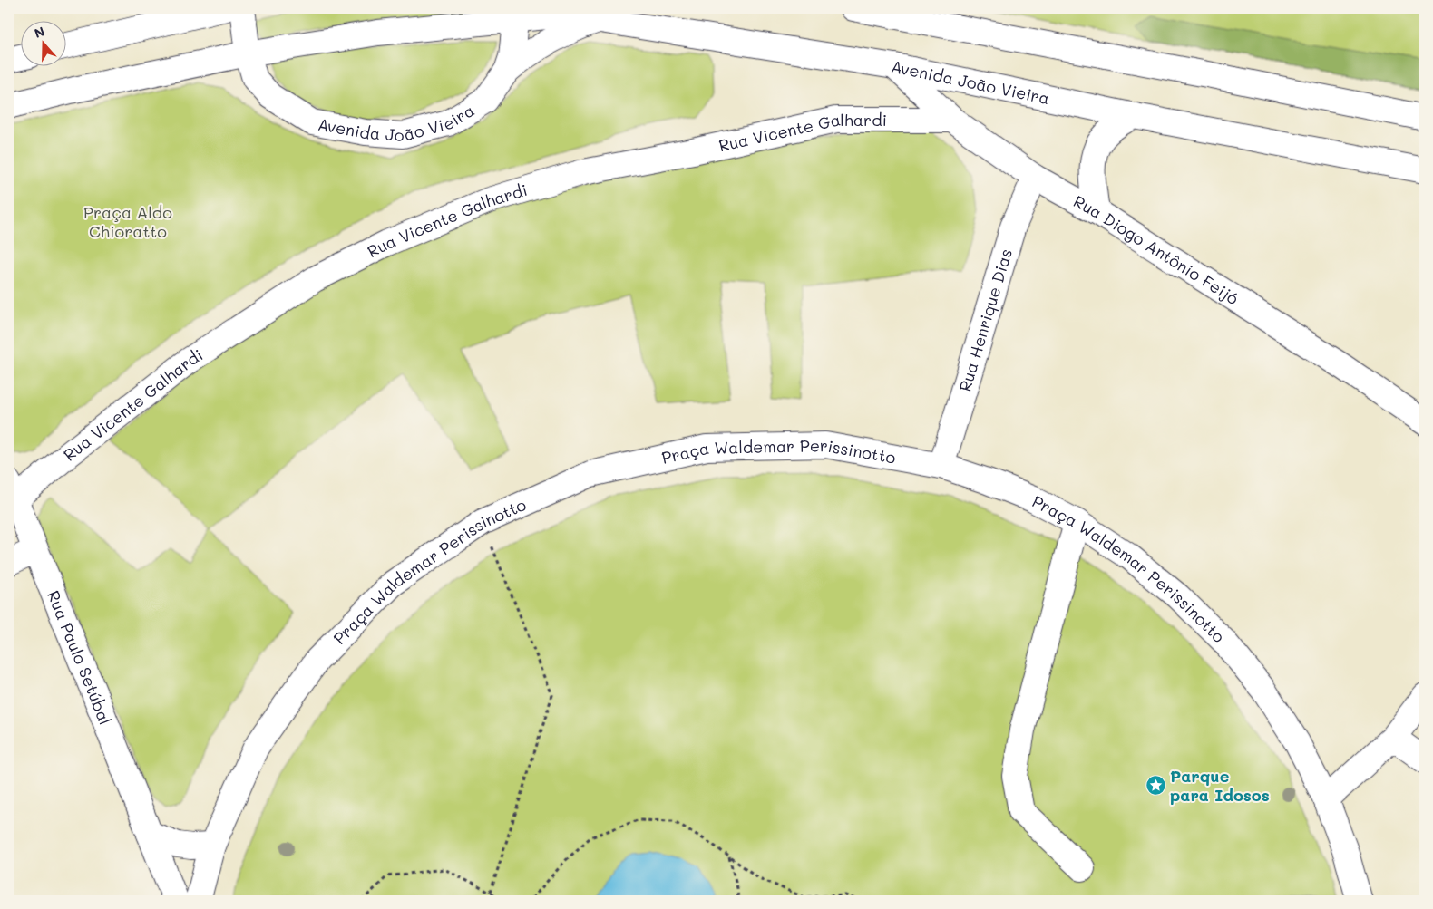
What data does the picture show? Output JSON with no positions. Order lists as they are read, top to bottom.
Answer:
{
  "streets": {
    "street": [
      "Avenida João Vieira",
      "Rua Vicente Galhardi",
      "Rua Diogo Antônio Feijó",
      "Rua Henrique Dias",
      "Praça Waldemar Perissinotto",
      "Rua Paulo Setúbal"
    ]
  },
  "crossings": [
    ["Avenida João Vieira", "Rua Diogo Antônio Feijó"],
    ["Rua Vicente Galhardi", "Rua Diogo Antônio Feijó"],
    ["Rua Vicente Galhardi", "Rua Paulo Setúbal"],
    ["Rua Diogo Antônio Feijó", "Rua Henrique Dias"],
    ["Rua Henrique Dias", "Praça Waldemar Perissinotto"]
  ],
  "parks": ["Praça Aldo Chioratto"],
  "places": {
    "place": ["Parque para Idosos"]
  },
  "north": "top"
}
